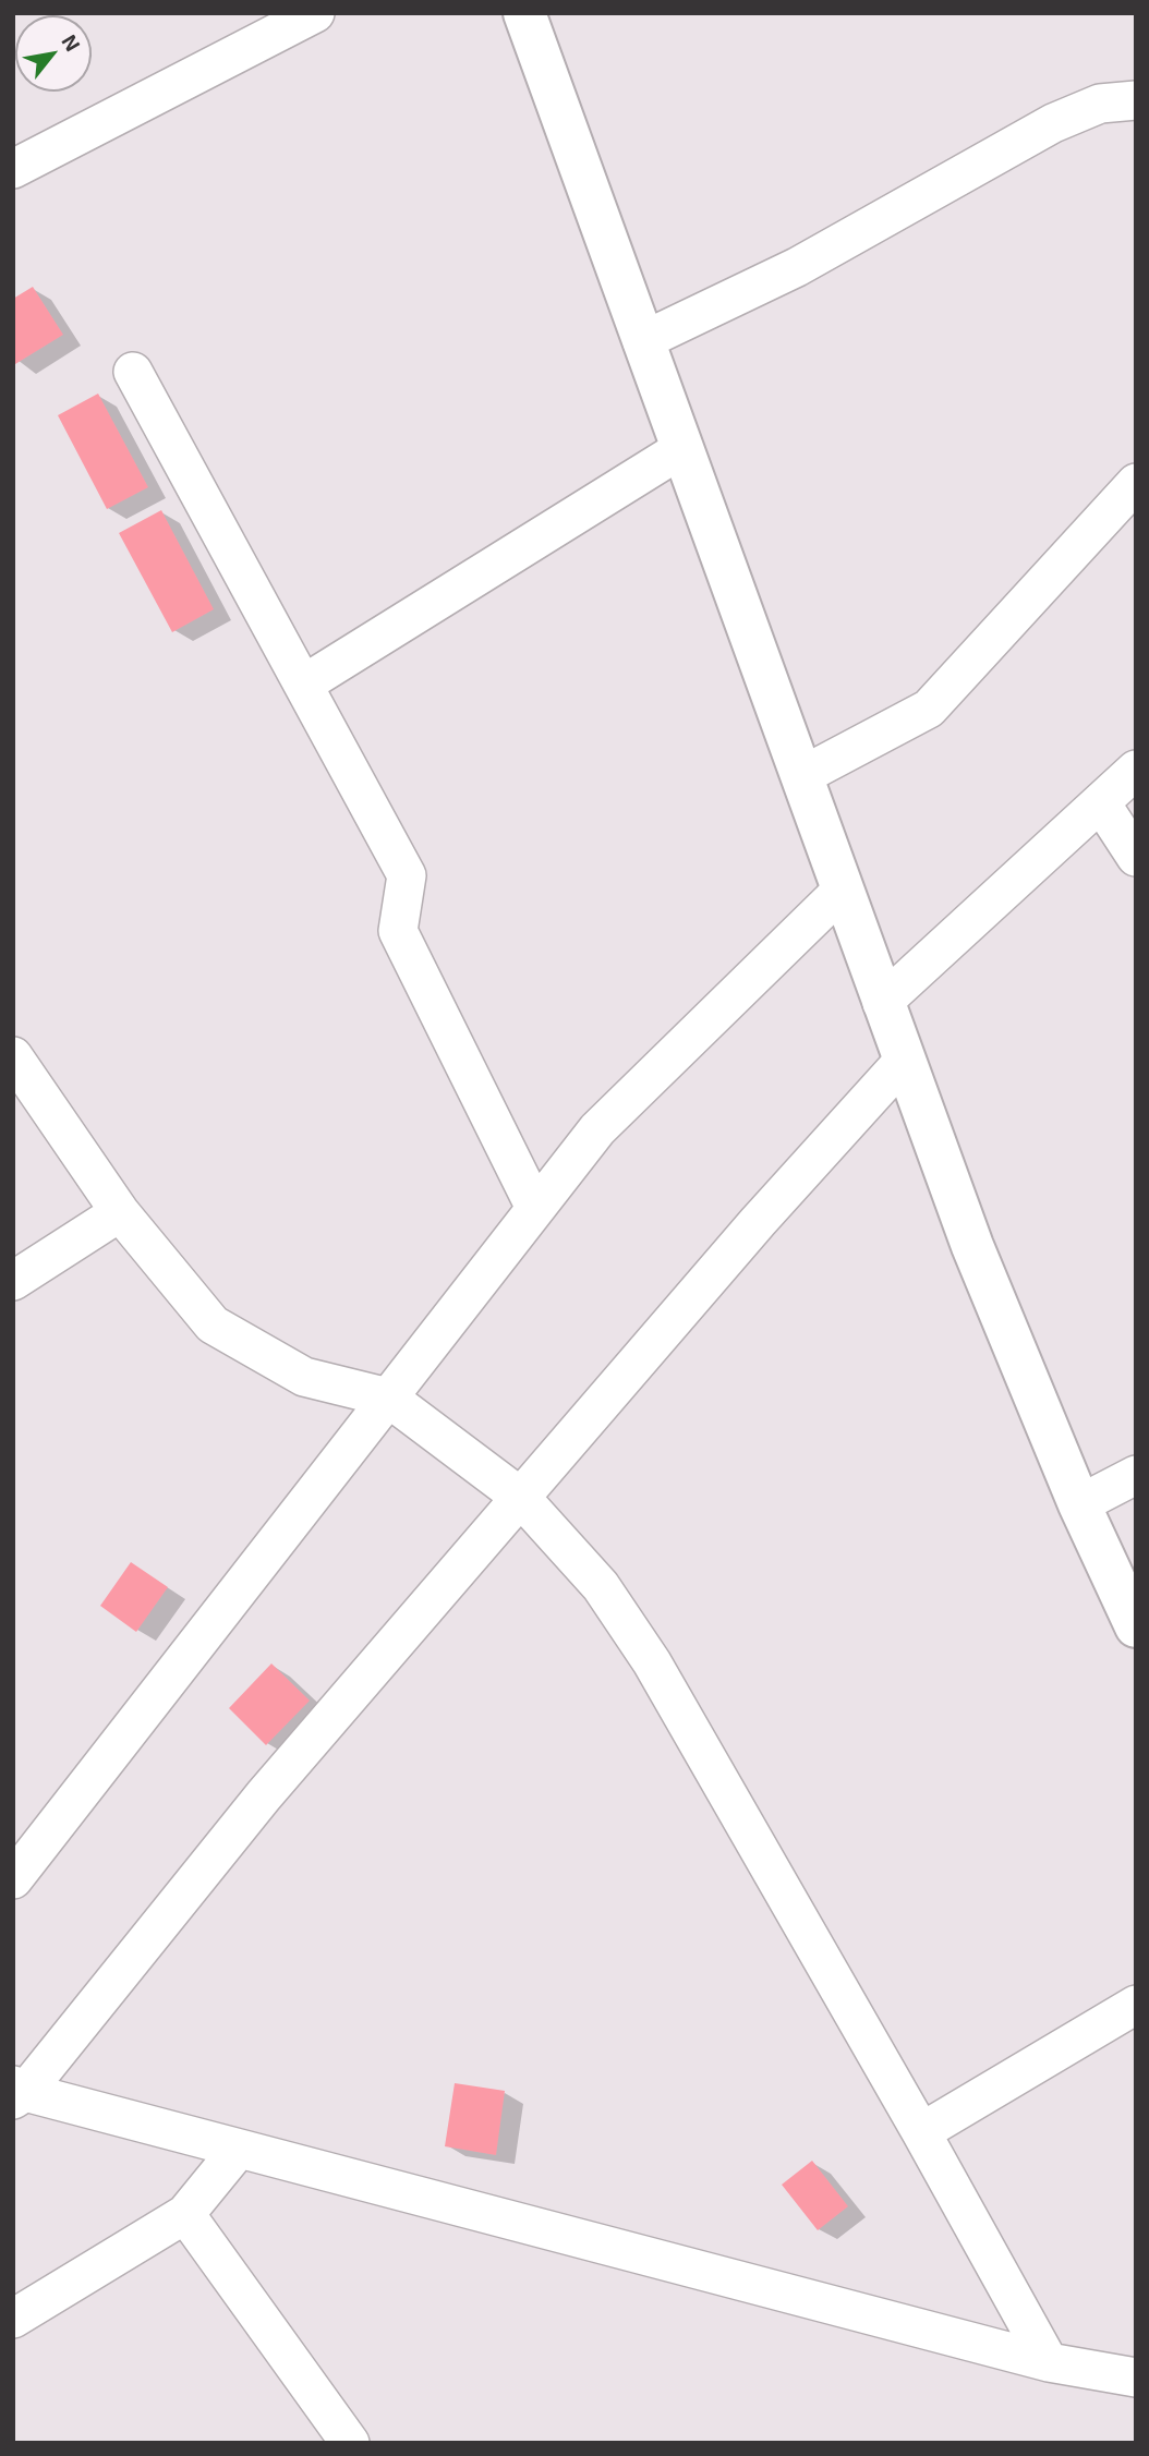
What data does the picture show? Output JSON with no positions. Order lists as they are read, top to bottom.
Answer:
{
  "north": "top right"
}
